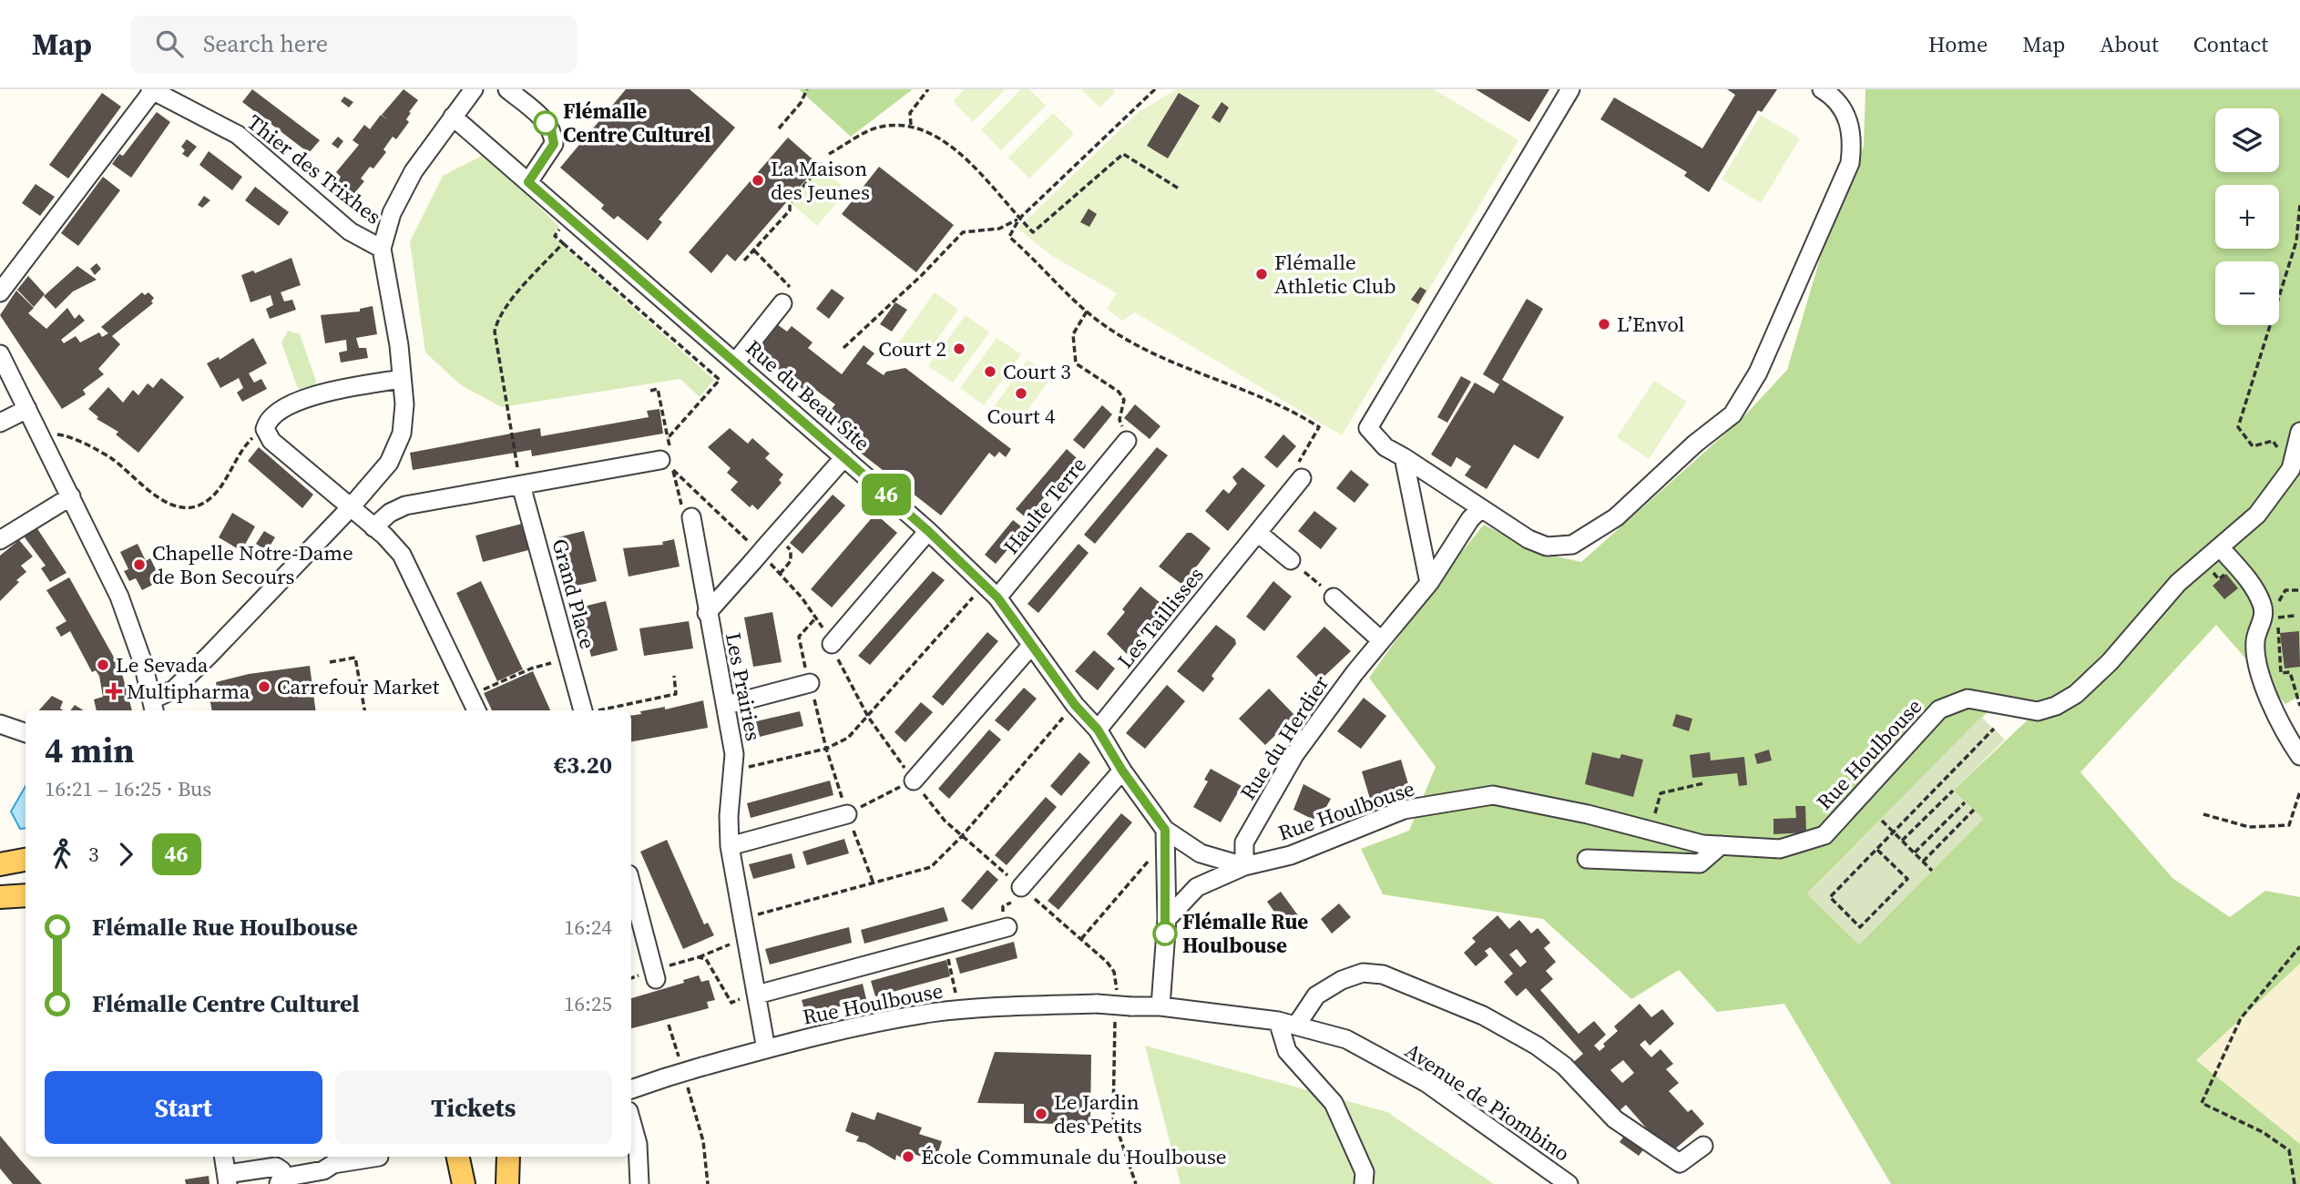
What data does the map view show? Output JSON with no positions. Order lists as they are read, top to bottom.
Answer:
{
  "streets": {
    "street": [
      "Thier des Trixhes",
      "Rue du Beau Site",
      "Haulte Terre",
      "Grand Place",
      "Les Taillisses",
      "Les Prairies",
      "Rue du Herdier",
      "Rue Houlbouse",
      "Avenue de Piombino"
    ]
  },
  "crossings": [
    ["Rue du Beau Site", "Haulte Terre"],
    ["Rue du Beau Site", "Les Taillisses"],
    ["Rue du Beau Site", "Les Prairies"],
    ["Rue du Beau Site", "Rue Houlbouse"],
    ["Les Prairies", "Rue Houlbouse"],
    ["Rue du Herdier", "Rue Houlbouse"],
    ["Rue Houlbouse", "Avenue de Piombino"]
  ],
  "places": {
    "other": [
      "Flémalle Centre Culturel",
      "La Maison des Jeunes",
      "Flémalle Athletic Club",
      "L’Envol",
      "Court 2",
      "Court 3",
      "Court 4",
      "Chapelle Notre-Dame de Bon Secours",
      "Le Sevada",
      "Carrefour Market",
      "Flémalle Rue Houlbouse",
      "Le Jardin des Petits",
      "École Communale du Houlbouse"
    ],
    "health": ["Multipharma"]
  },
  "lines": ["bus line 46"],
  "page": {
    "header": "Map",
    "search": "Search here",
    "nav": [
      "Home",
      "Map",
      "About",
      "Contact"
    ],
    "on_map": "46",
    "map_buttons": ["+", "−"],
    "heading": ["4 min", "16:21 – 16:25 · Bus", "€3.20"],
    "legs": ["3", "46"],
    "list": [
      {
        "name": "Flémalle Rue Houlbouse",
        "value": "16:24"
      },
      {
        "name": "Flémalle Centre Culturel",
        "value": "16:25"
      }
    ],
    "buttons": ["Start", "Tickets"]
  }
}
